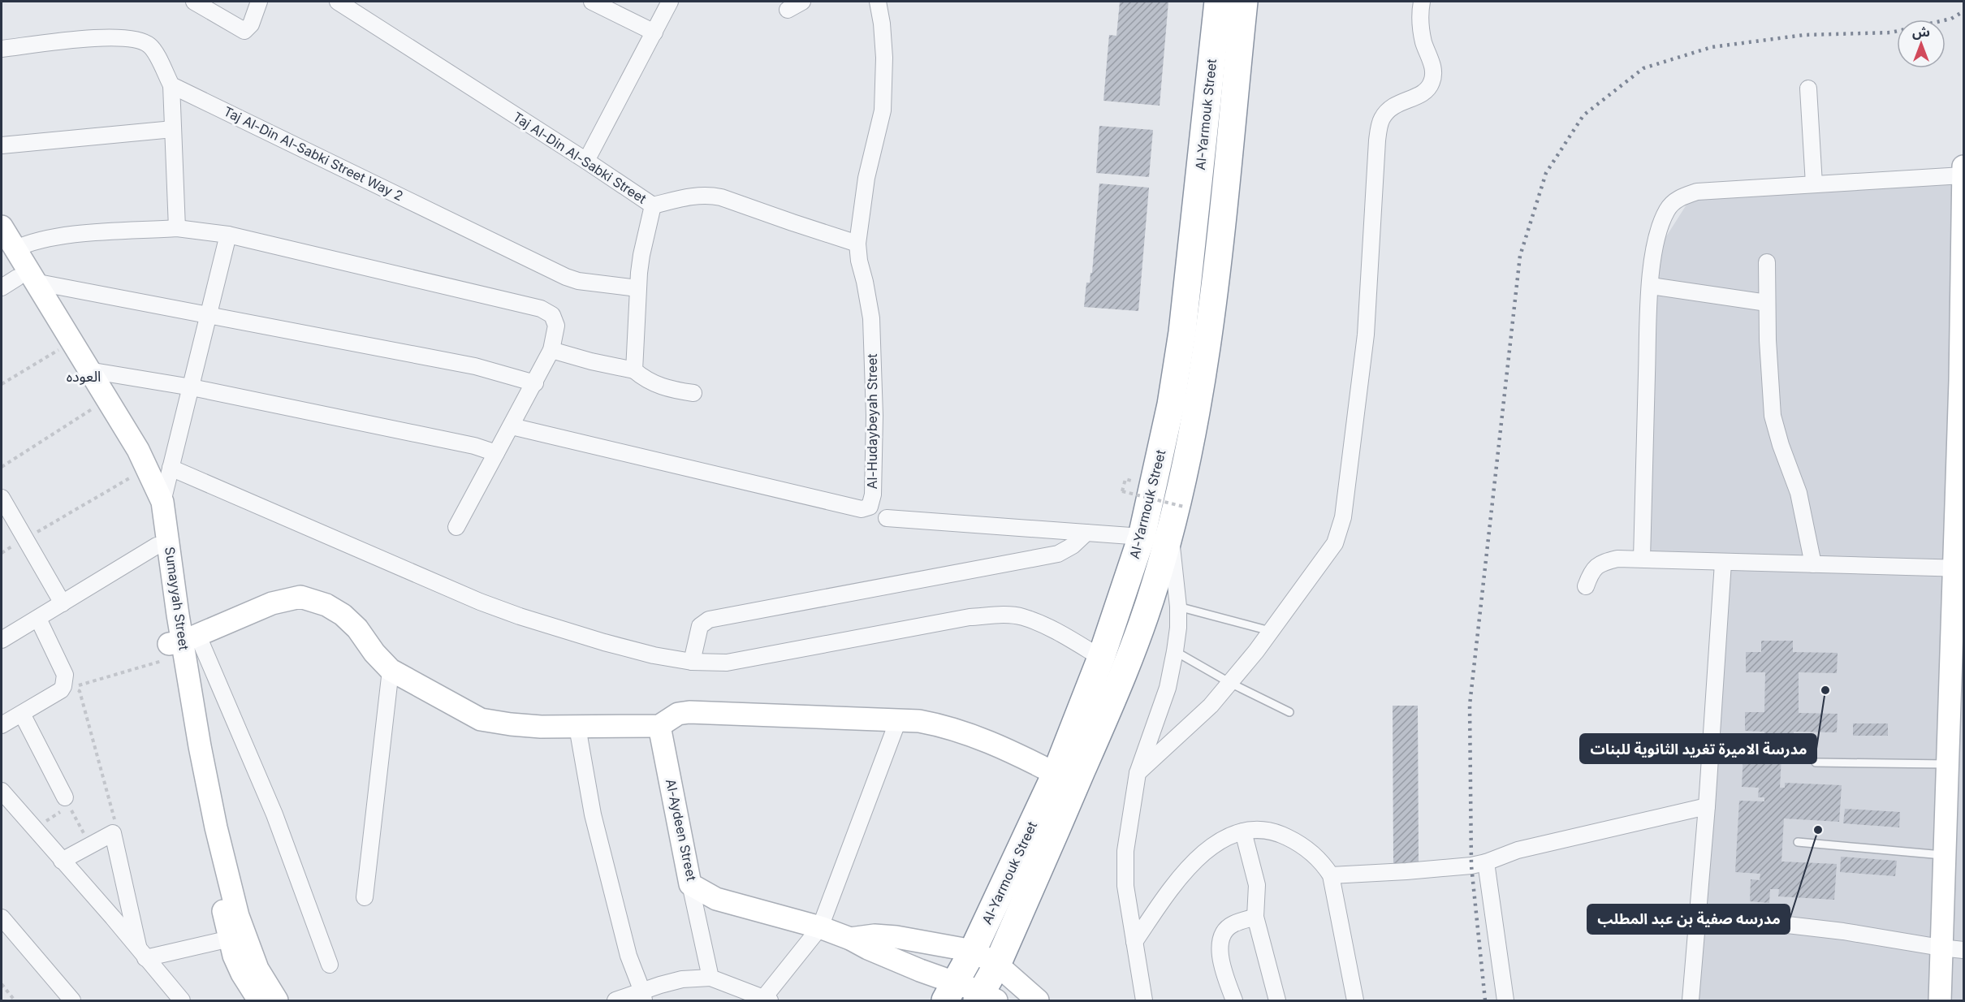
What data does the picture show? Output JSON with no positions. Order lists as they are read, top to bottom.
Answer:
{
  "streets": {
    "highway": ["Al-Yarmouk Street"],
    "street": [
      "Taj Al-Din Al-Sabki Street Way 2",
      "Taj Al-Din Al-Sabki Street",
      "Al-Hudaybeyah Street",
      "Sumayyah Street",
      "Al-Aydeen Street"
    ]
  },
  "crossings": [
    ["Al-Yarmouk Street", "Al-Aydeen Street"],
    ["Taj Al-Din Al-Sabki Street Way 2", "Taj Al-Din Al-Sabki Street"]
  ],
  "districts": ["العوده"],
  "places": ["مدرسة الاميرة تغريد الثانوية للبنات", "مدرسه صفية بن عبد المطلب"],
  "north": "top"
}
